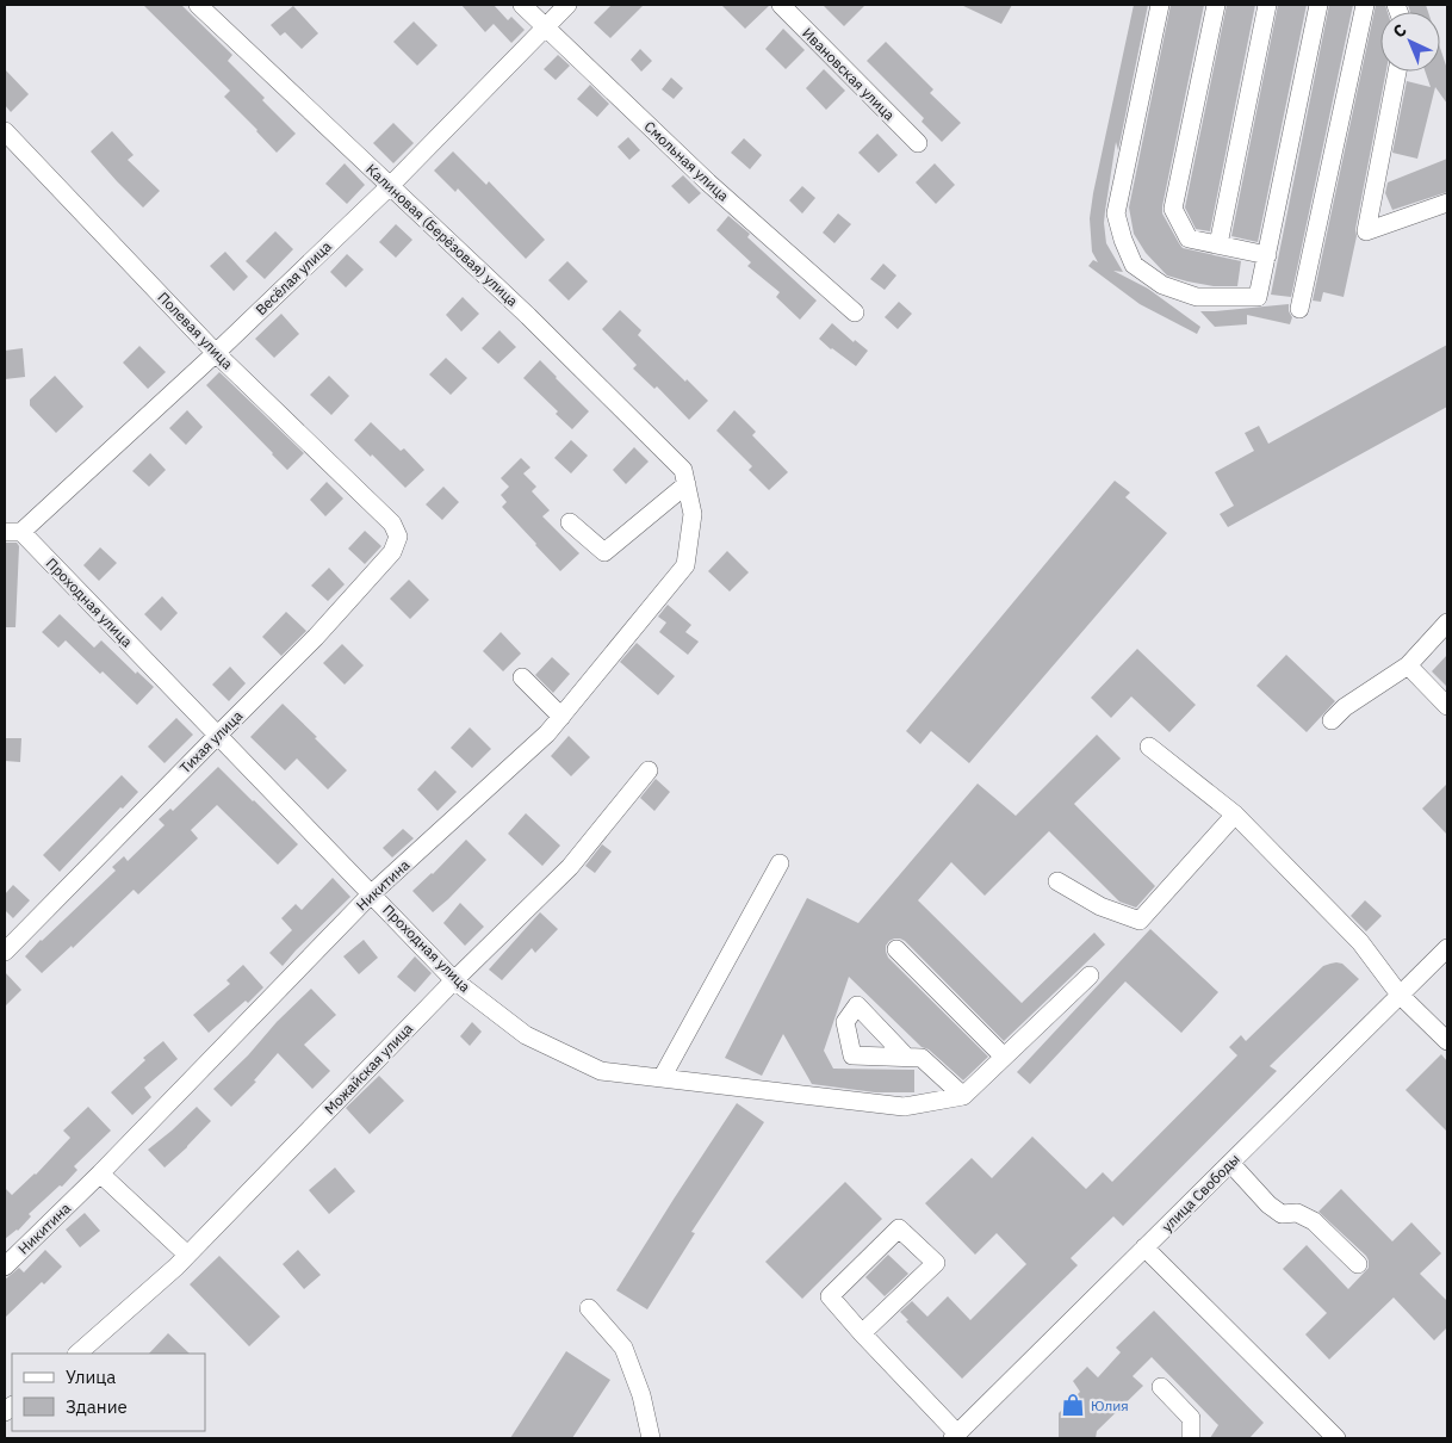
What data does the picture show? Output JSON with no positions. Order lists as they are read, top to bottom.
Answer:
{
  "streets": {
    "street": [
      "Ивановская улица",
      "Смольная улица",
      "Калиновая (Берёзовая) улица",
      "Весёлая улица",
      "Полевая улица",
      "Проходная улица",
      "Тихая улица",
      "Никитина",
      "Можайская улица",
      "улица Свободы"
    ]
  },
  "crossings": [
    ["Смольная улица", "Весёлая улица"],
    ["Калиновая (Берёзовая) улица", "Весёлая улица"],
    ["Калиновая (Берёзовая) улица", "Никитина"],
    ["Весёлая улица", "Полевая улица"],
    ["Весёлая улица", "Проходная улица"],
    ["Полевая улица", "Тихая улица"],
    ["Проходная улица", "Тихая улица"],
    ["Проходная улица", "Никитина"],
    ["Проходная улица", "Можайская улица"]
  ],
  "places": {
    "shop": ["Юлия"]
  },
  "legend": ["Улица", "Здание"],
  "north": "top left"
}
